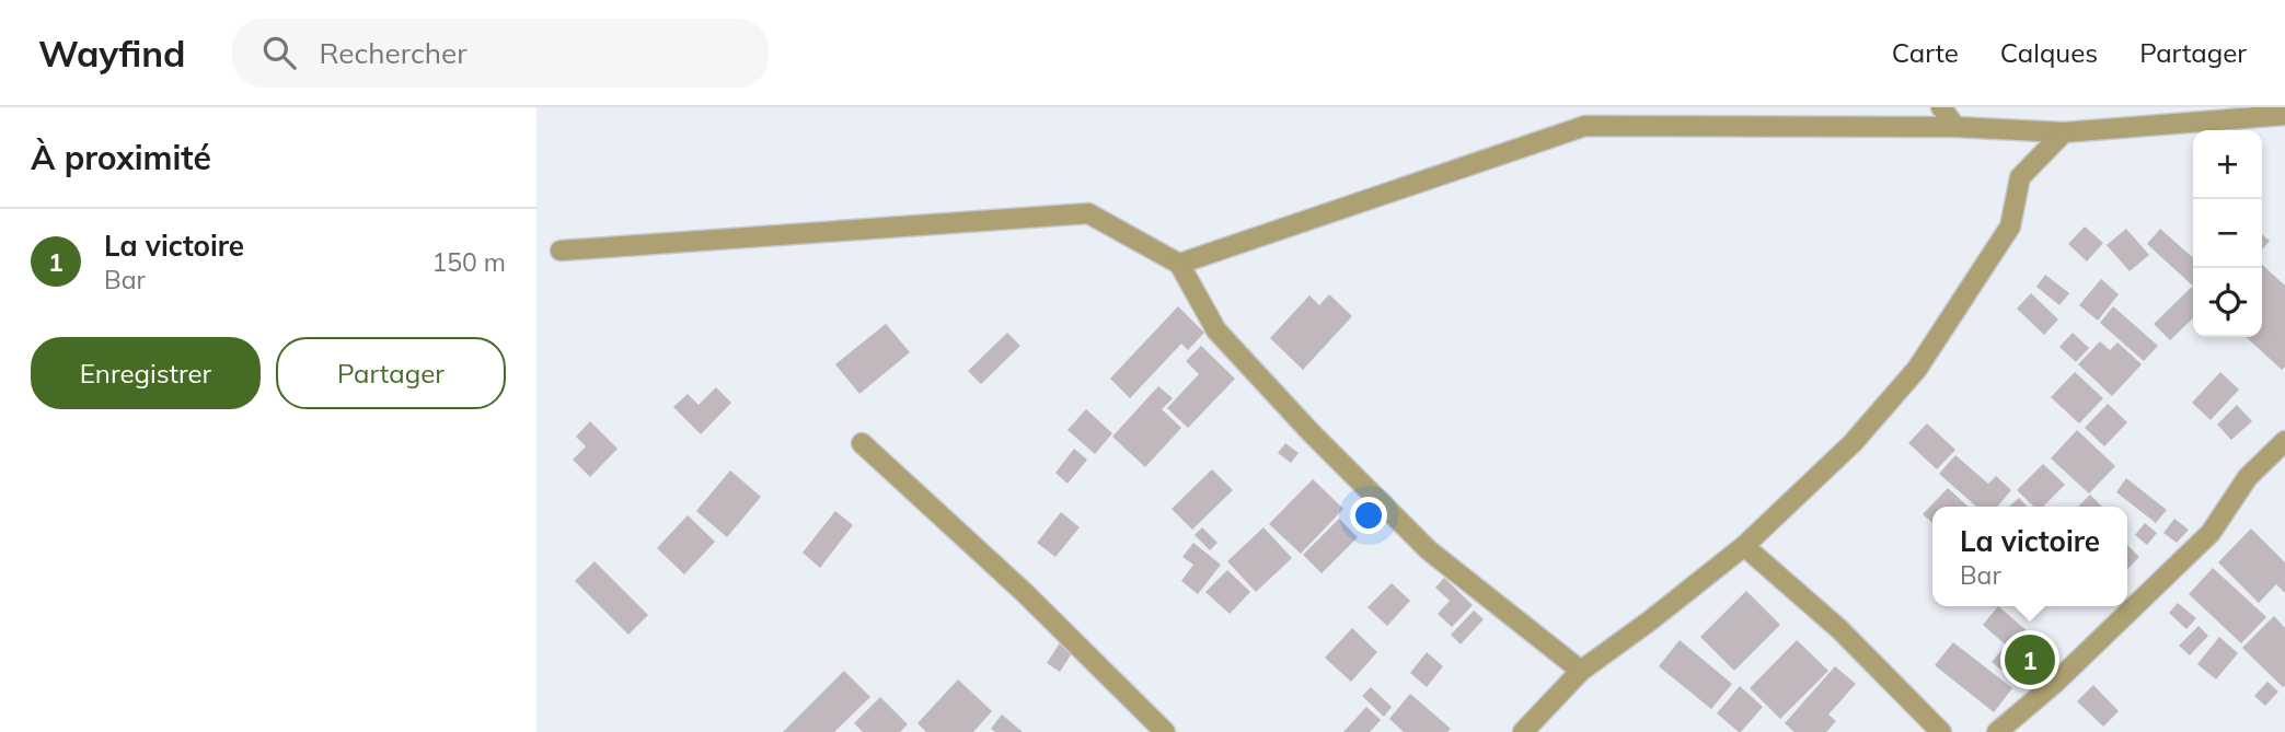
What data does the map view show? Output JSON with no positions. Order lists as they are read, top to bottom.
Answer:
{
  "page": {
    "header": "Wayfind",
    "search": "Rechercher",
    "nav": ["Carte", "Calques", "Partager"],
    "heading": "À proximité",
    "map_buttons": ["+", "−"],
    "list": [
      {
        "mark": "1",
        "name": "La victoire",
        "note": "Bar",
        "value": "150 m"
      }
    ],
    "buttons": ["Enregistrer", "Partager"],
    "popup": ["La victoire", "Bar"],
    "pins": "1"
  }
}
